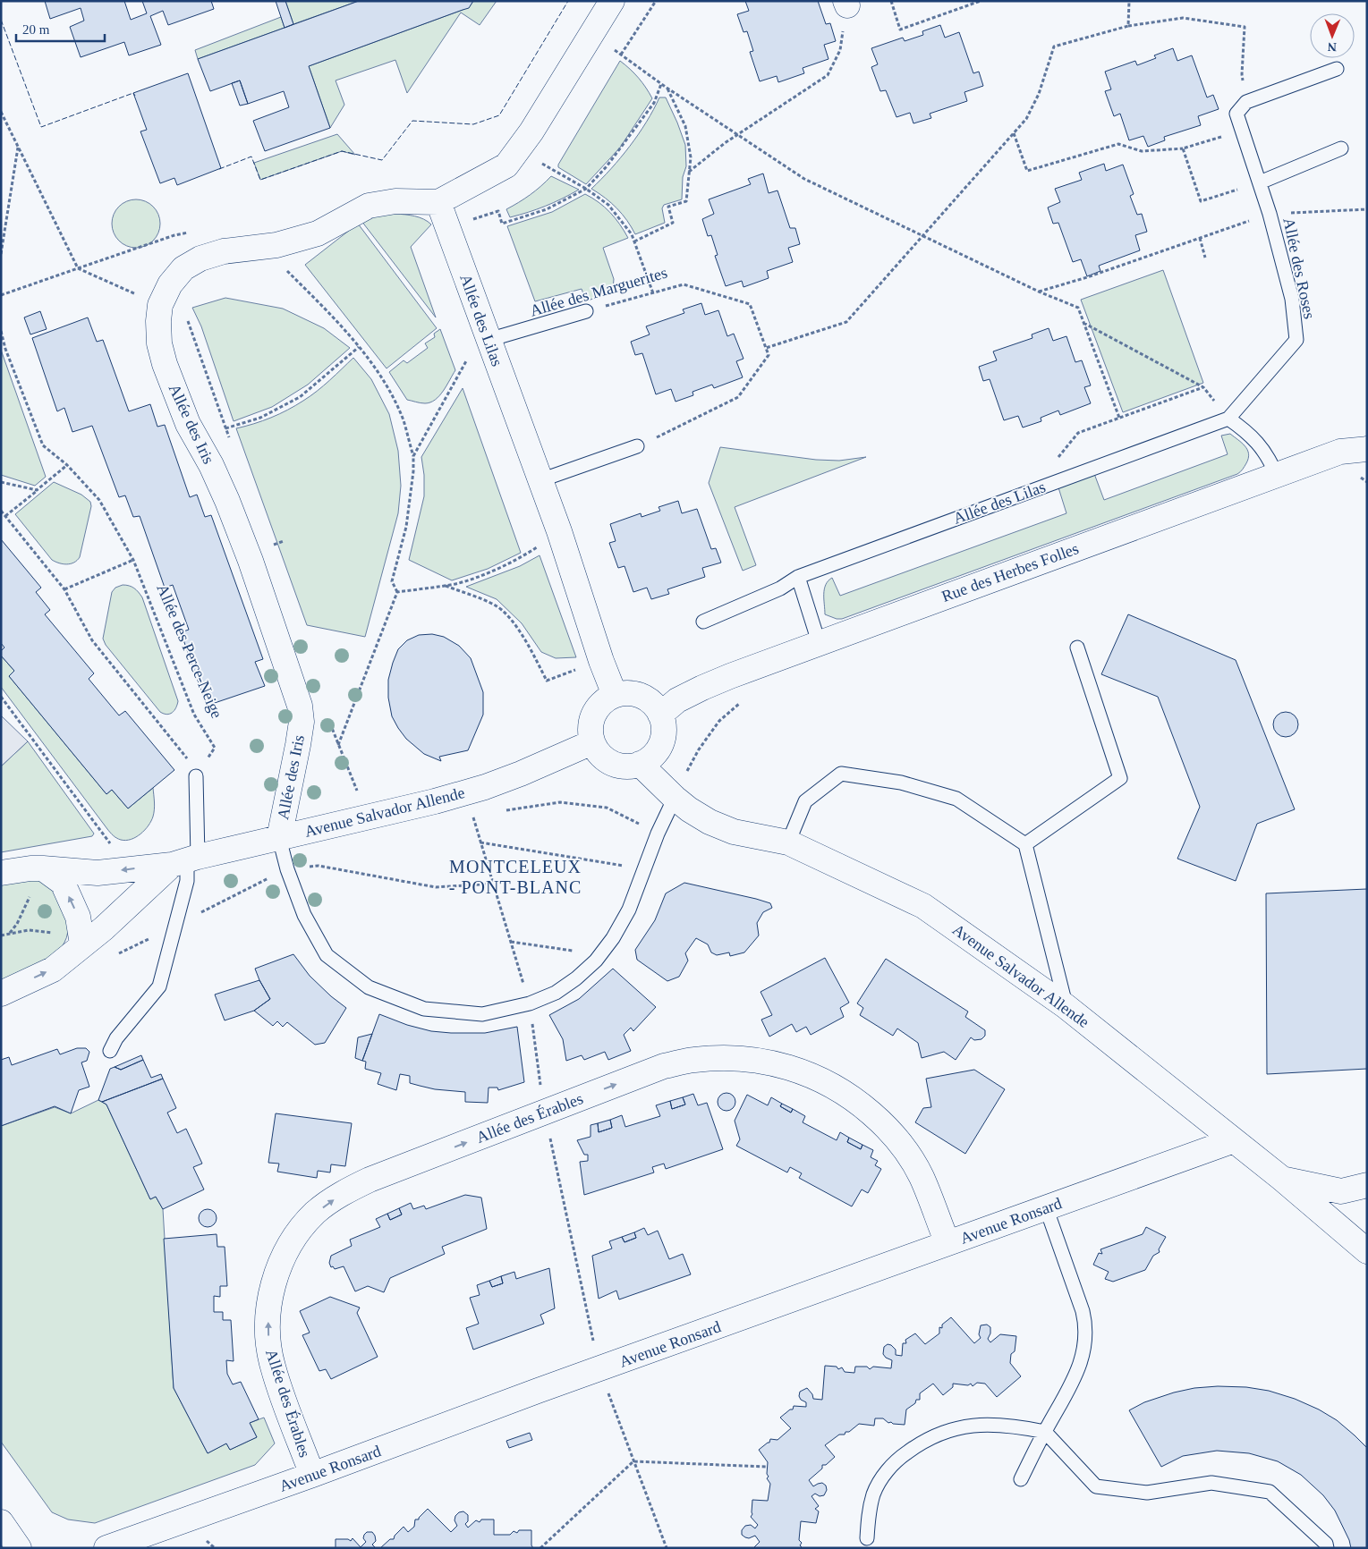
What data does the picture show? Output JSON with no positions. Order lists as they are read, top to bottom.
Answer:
{
  "streets": {
    "street": [
      "Allée des Lilas",
      "Allée des Iris",
      "Rue des Herbes Folles",
      "Avenue Salvador Allende",
      "Allée des Érables",
      "Avenue Ronsard"
    ],
    "lane": ["Allée des Roses", "Allée des Marguerites"],
    "path": ["Allée des Perce-Neige"]
  },
  "crossings": [
    ["Allée des Roses", "Allée des Lilas"],
    ["Allée des Marguerites", "Allée des Lilas"],
    ["Allée des Lilas", "Allée des Iris"],
    ["Allée des Lilas", "Rue des Herbes Folles"],
    ["Allée des Lilas", "Avenue Salvador Allende"],
    ["Allée des Iris", "Avenue Salvador Allende"],
    ["Rue des Herbes Folles", "Avenue Salvador Allende"],
    ["Avenue Salvador Allende", "Avenue Ronsard"],
    ["Allée des Érables", "Avenue Ronsard"]
  ],
  "districts": ["MONTCELEUX - PONT-BLANC"],
  "scale_bar": "20 m",
  "north": "bottom"
}
